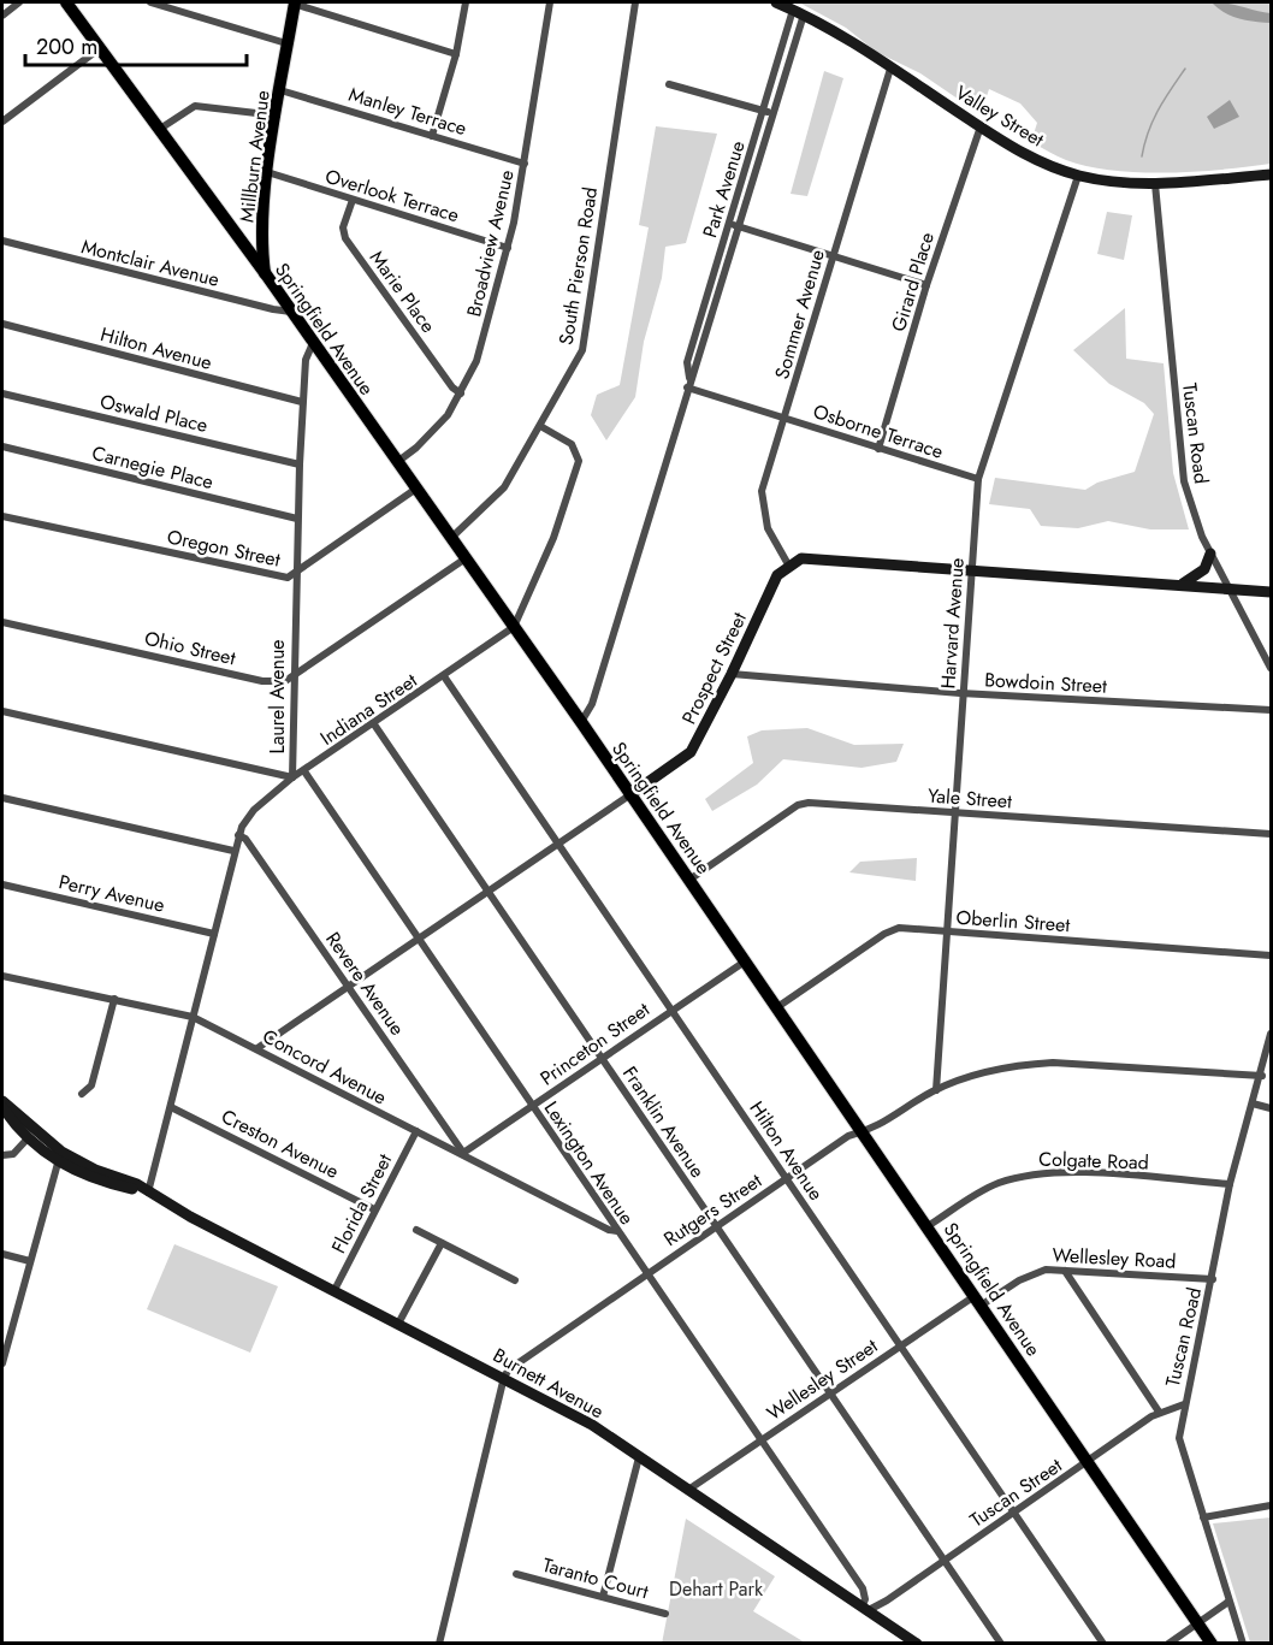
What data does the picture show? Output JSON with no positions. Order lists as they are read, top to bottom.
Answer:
{
  "streets": {
    "main road": ["Millburn Avenue", "Springfield Avenue"],
    "street": [
      "Manley Terrace",
      "Valley Street",
      "Park Avenue",
      "Overlook Terrace",
      "Broadview Avenue",
      "Montclair Avenue",
      "South Pierson Road",
      "Girard Place",
      "Marie Place",
      "Sommer Avenue",
      "Hilton Avenue",
      "Oswald Place",
      "Osborne Terrace",
      "Tuscan Road",
      "Carnegie Place",
      "Oregon Street",
      "Harvard Avenue",
      "Ohio Street",
      "Prospect Street",
      "Bowdoin Street",
      "Laurel Avenue",
      "Indiana Street",
      "Yale Street",
      "Perry Avenue",
      "Oberlin Street",
      "Revere Avenue",
      "Princeton Street",
      "Concord Avenue",
      "Franklin Avenue",
      "Creston Avenue",
      "Colgate Road",
      "Lexington Avenue",
      "Florida Street",
      "Rutgers Street",
      "Wellesley Road",
      "Wellesley Street",
      "Burnett Avenue",
      "Tuscan Street",
      "Taranto Court"
    ]
  },
  "crossings": [
    ["Manley Terrace", "Millburn Avenue"],
    ["Manley Terrace", "Broadview Avenue"],
    ["Valley Street", "Park Avenue"],
    ["Valley Street", "Girard Place"],
    ["Valley Street", "Sommer Avenue"],
    ["Valley Street", "Tuscan Road"],
    ["Valley Street", "Harvard Avenue"],
    ["Millburn Avenue", "Overlook Terrace"],
    ["Millburn Avenue", "Springfield Avenue"],
    ["Park Avenue", "Springfield Avenue"],
    ["Park Avenue", "Osborne Terrace"],
    ["Overlook Terrace", "Broadview Avenue"],
    ["Overlook Terrace", "Marie Place"],
    ["Broadview Avenue", "Marie Place"],
    ["Broadview Avenue", "Springfield Avenue"],
    ["Montclair Avenue", "Springfield Avenue"],
    ["South Pierson Road", "Springfield Avenue"],
    ["South Pierson Road", "Indiana Street"],
    ["Girard Place", "Osborne Terrace"],
    ["Sommer Avenue", "Osborne Terrace"],
    ["Sommer Avenue", "Prospect Street"],
    ["Springfield Avenue", "Oregon Street"],
    ["Springfield Avenue", "Prospect Street"],
    ["Springfield Avenue", "Laurel Avenue"],
    ["Springfield Avenue", "Indiana Street"],
    ["Springfield Avenue", "Yale Street"],
    ["Springfield Avenue", "Oberlin Street"],
    ["Springfield Avenue", "Princeton Street"],
    ["Springfield Avenue", "Colgate Road"],
    ["Springfield Avenue", "Rutgers Street"],
    ["Springfield Avenue", "Wellesley Road"],
    ["Springfield Avenue", "Wellesley Street"],
    ["Springfield Avenue", "Tuscan Street"],
    ["Hilton Avenue", "Prospect Street"],
    ["Hilton Avenue", "Laurel Avenue"],
    ["Hilton Avenue", "Indiana Street"],
    ["Hilton Avenue", "Princeton Street"],
    ["Hilton Avenue", "Rutgers Street"],
    ["Hilton Avenue", "Wellesley Street"],
    ["Hilton Avenue", "Tuscan Street"],
    ["Oswald Place", "Laurel Avenue"],
    ["Osborne Terrace", "Harvard Avenue"],
    ["Tuscan Road", "Colgate Road"],
    ["Tuscan Road", "Rutgers Street"],
    ["Tuscan Road", "Wellesley Road"],
    ["Tuscan Road", "Tuscan Street"],
    ["Carnegie Place", "Laurel Avenue"],
    ["Oregon Street", "Laurel Avenue"],
    ["Harvard Avenue", "Bowdoin Street"],
    ["Harvard Avenue", "Yale Street"],
    ["Harvard Avenue", "Oberlin Street"],
    ["Harvard Avenue", "Rutgers Street"],
    ["Ohio Street", "Laurel Avenue"],
    ["Prospect Street", "Bowdoin Street"],
    ["Prospect Street", "Revere Avenue"],
    ["Prospect Street", "Concord Avenue"],
    ["Prospect Street", "Franklin Avenue"],
    ["Prospect Street", "Lexington Avenue"],
    ["Laurel Avenue", "Indiana Street"],
    ["Laurel Avenue", "Perry Avenue"],
    ["Laurel Avenue", "Revere Avenue"],
    ["Laurel Avenue", "Concord Avenue"],
    ["Laurel Avenue", "Creston Avenue"],
    ["Laurel Avenue", "Burnett Avenue"],
    ["Indiana Street", "Franklin Avenue"],
    ["Indiana Street", "Lexington Avenue"],
    ["Revere Avenue", "Princeton Street"],
    ["Revere Avenue", "Concord Avenue"],
    ["Princeton Street", "Concord Avenue"],
    ["Princeton Street", "Franklin Avenue"],
    ["Princeton Street", "Lexington Avenue"],
    ["Concord Avenue", "Lexington Avenue"],
    ["Concord Avenue", "Florida Street"],
    ["Franklin Avenue", "Rutgers Street"],
    ["Franklin Avenue", "Wellesley Street"],
    ["Franklin Avenue", "Tuscan Street"],
    ["Creston Avenue", "Florida Street"],
    ["Lexington Avenue", "Rutgers Street"],
    ["Lexington Avenue", "Wellesley Street"],
    ["Lexington Avenue", "Burnett Avenue"],
    ["Lexington Avenue", "Tuscan Street"],
    ["Florida Street", "Burnett Avenue"],
    ["Rutgers Street", "Burnett Avenue"],
    ["Wellesley Road", "Wellesley Street"],
    ["Wellesley Street", "Burnett Avenue"],
    ["Burnett Avenue", "Tuscan Street"]
  ],
  "parks": ["Dehart Park"],
  "scale_bar": "200 m"
}
